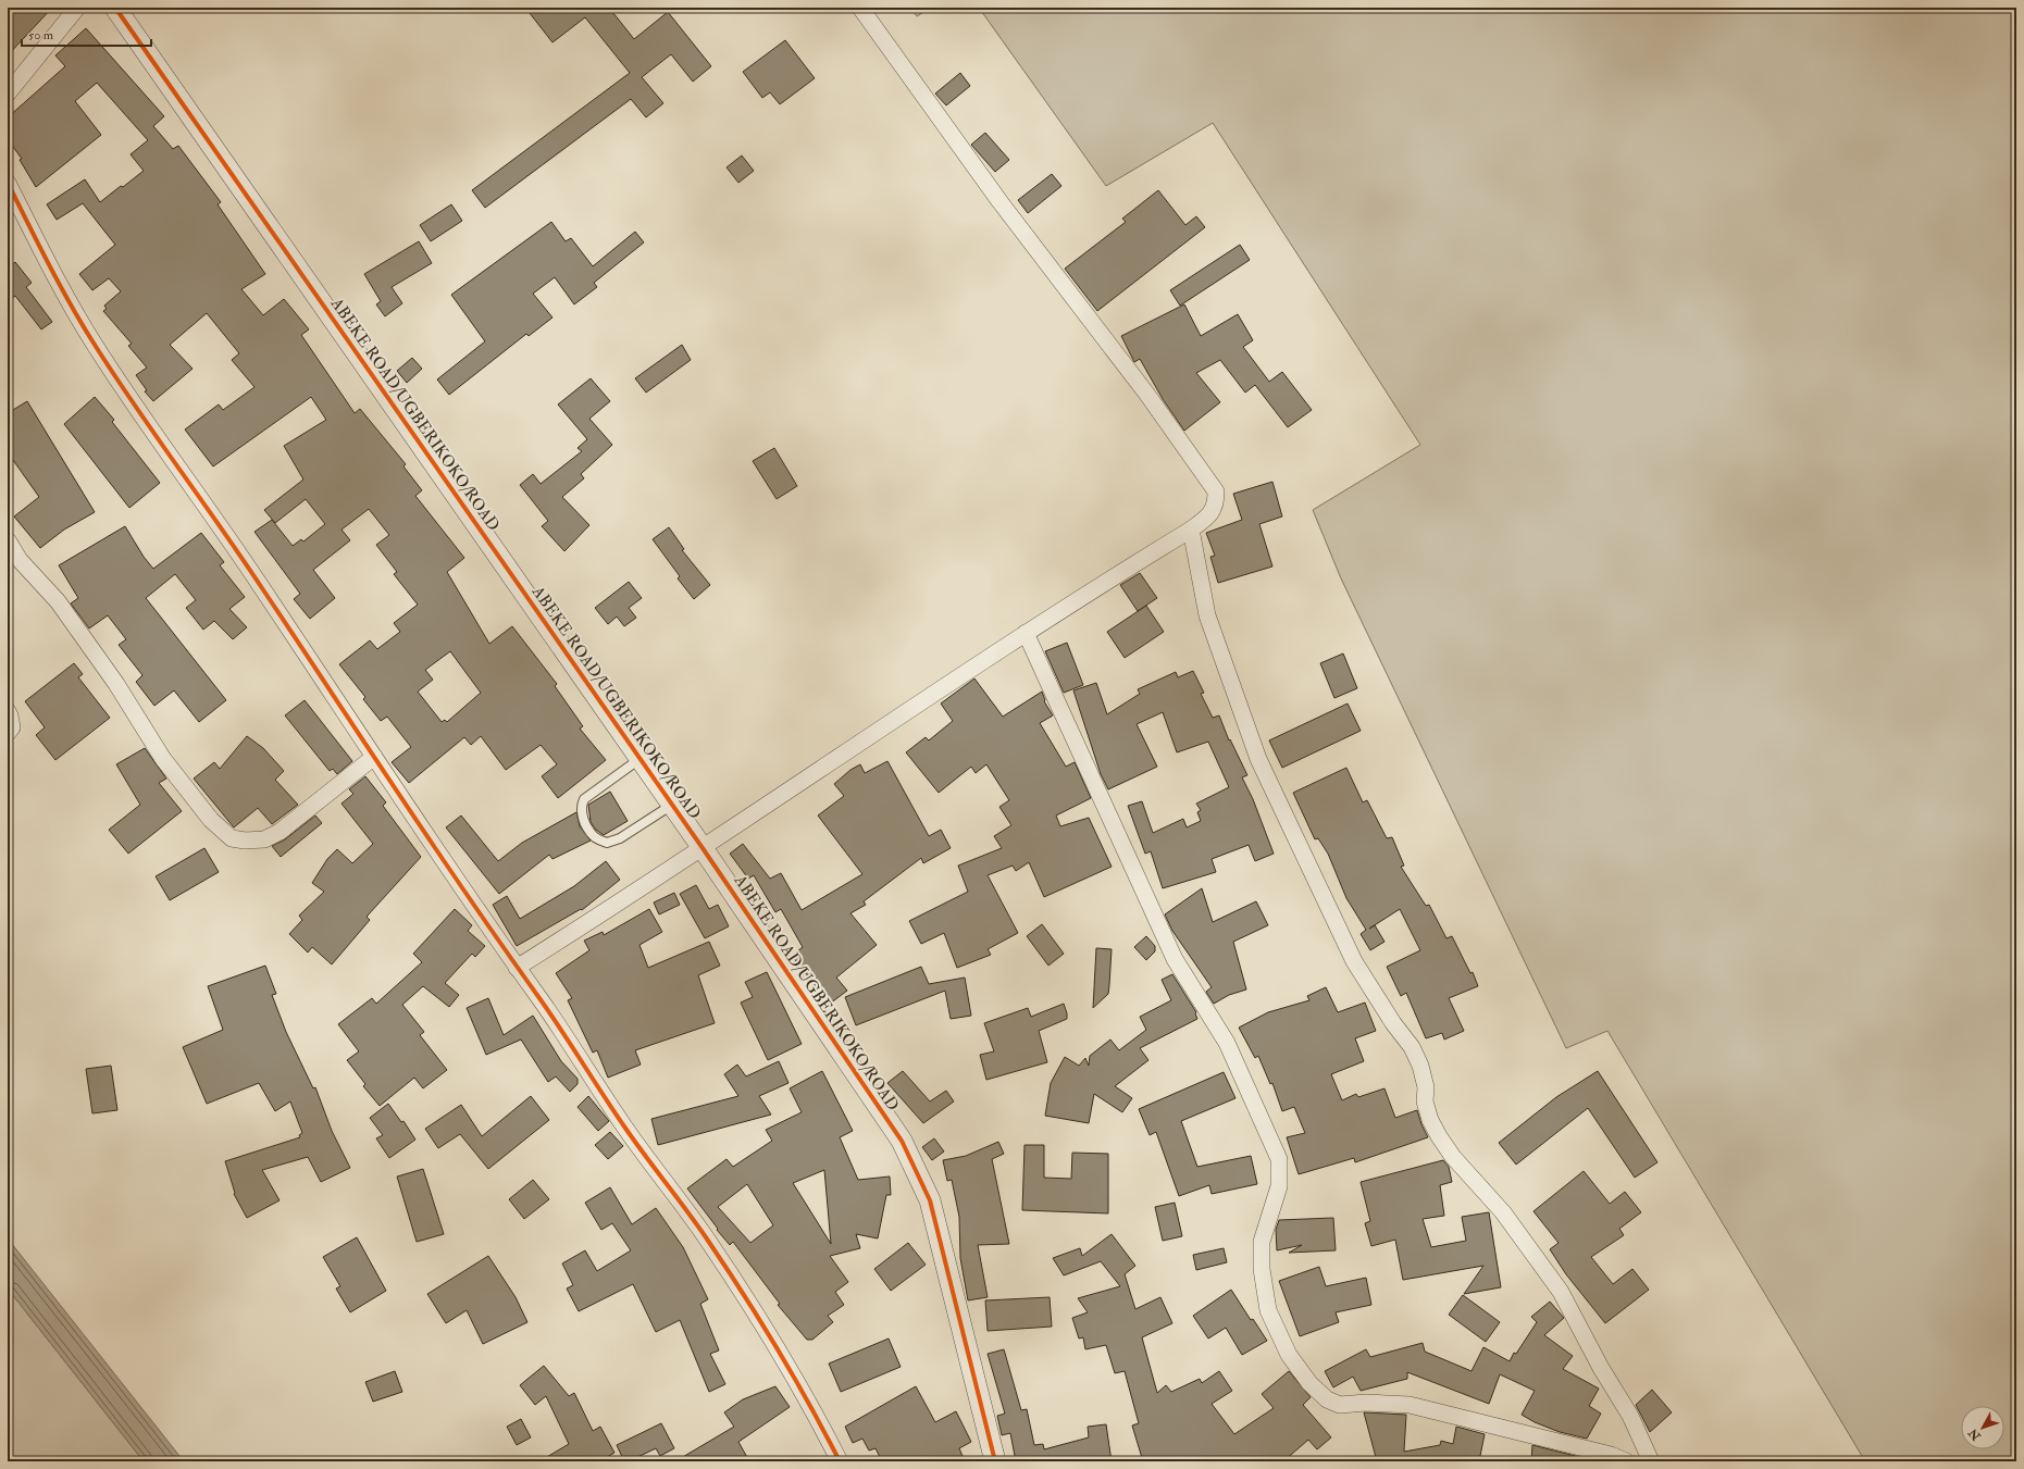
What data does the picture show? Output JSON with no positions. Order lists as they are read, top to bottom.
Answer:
{
  "streets": {
    "street": ["ABEKE ROAD/UGBERIKOKO/ROAD"]
  },
  "scale_bar": "50 m",
  "north": "bottom left"
}
